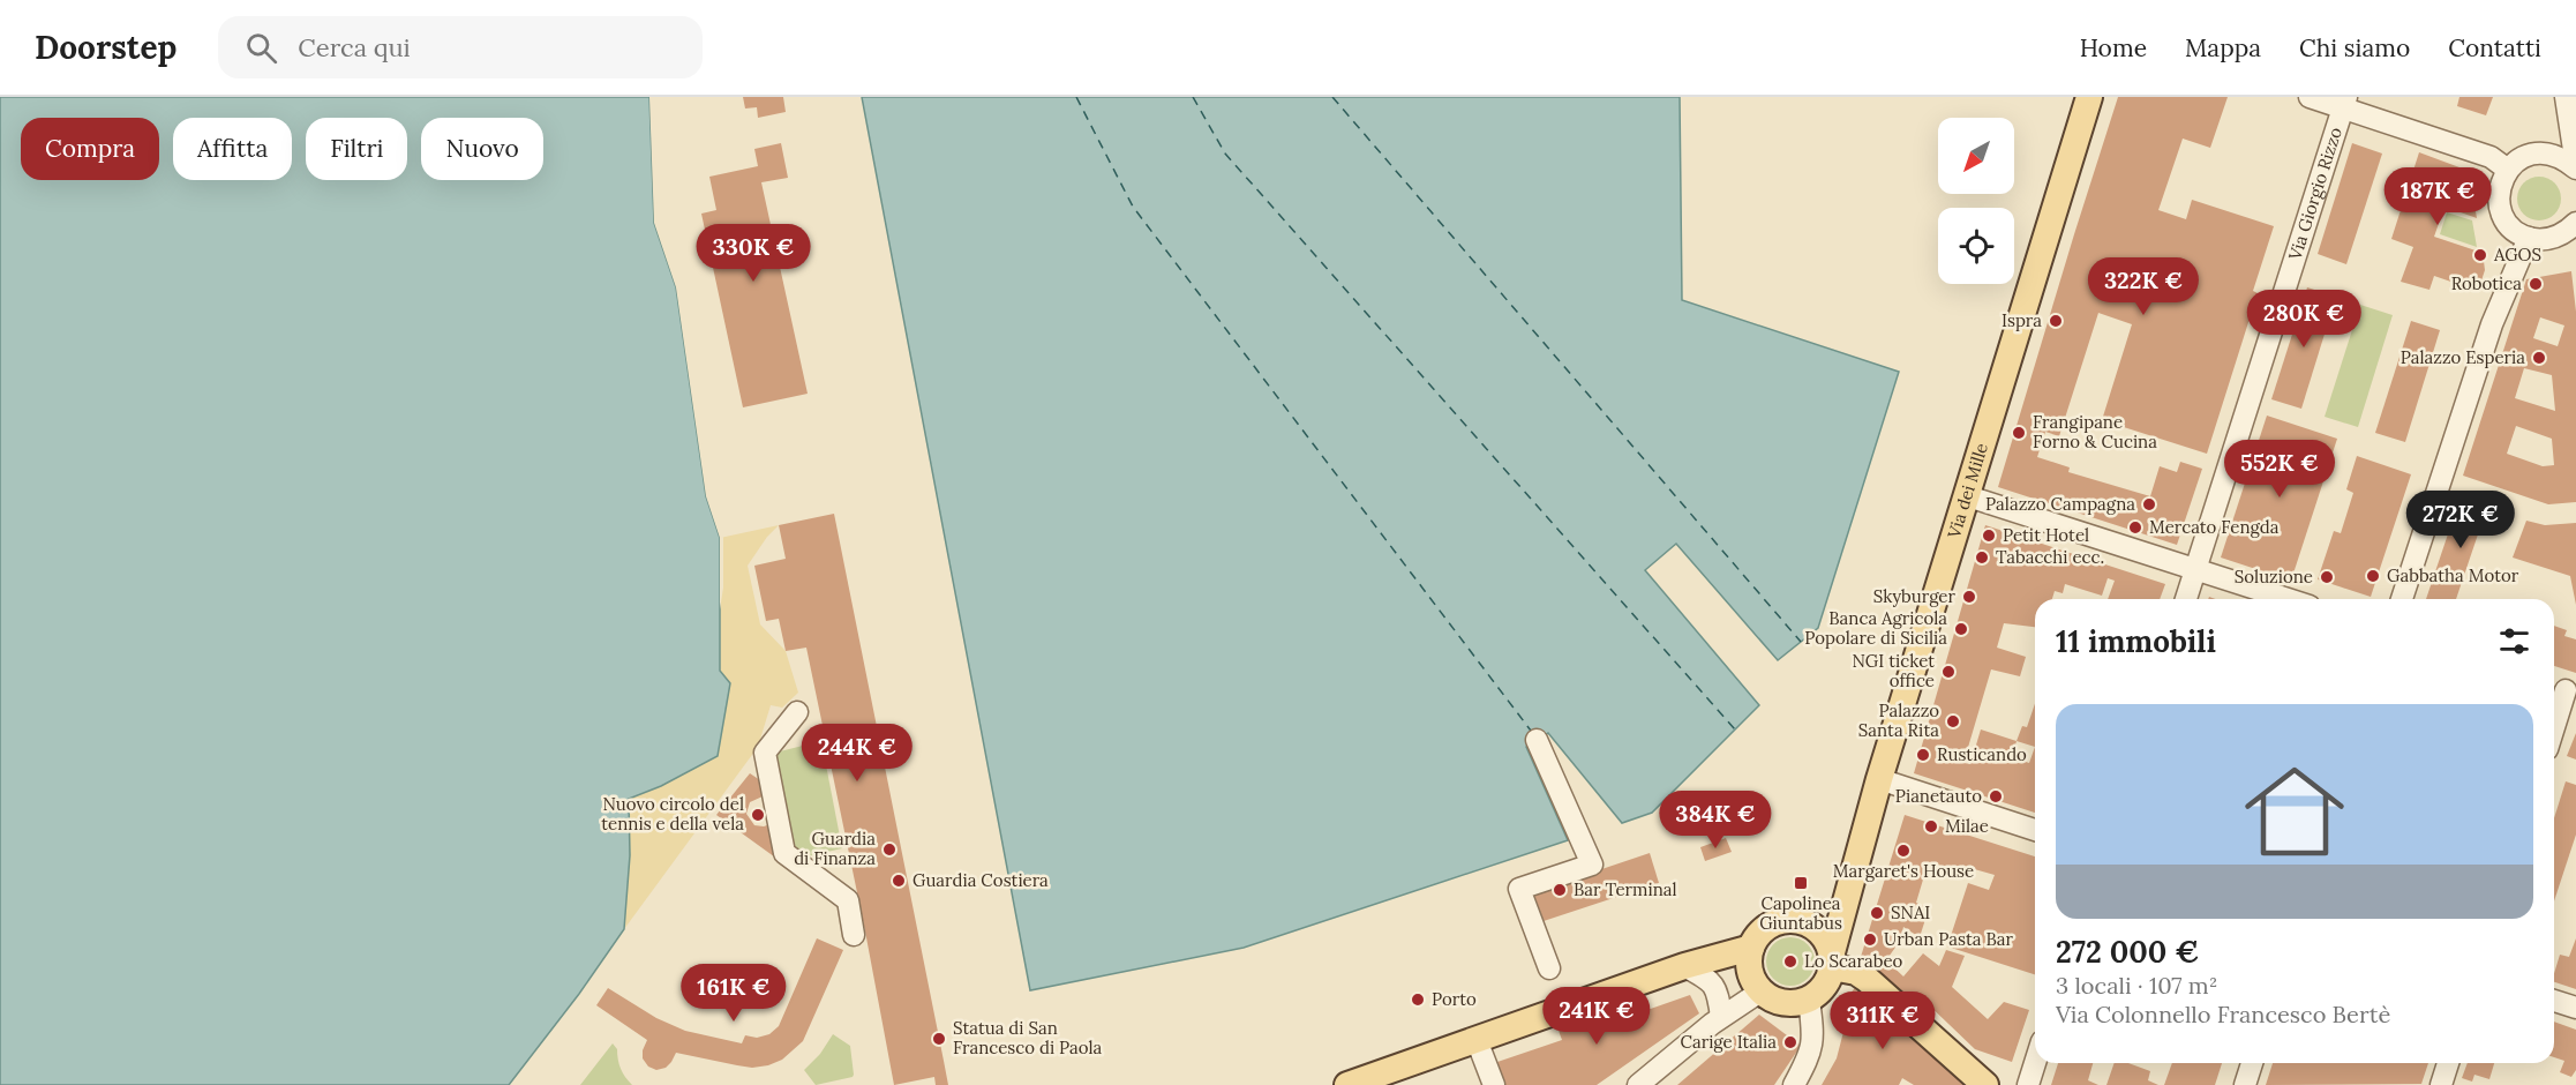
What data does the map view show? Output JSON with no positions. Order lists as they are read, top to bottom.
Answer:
{
  "streets": {
    "main road": ["Via dei Mille"],
    "street": ["Via Giorgio Rizzo"]
  },
  "places": {
    "other": [
      "AGOS",
      "Robotica",
      "Ispra",
      "Palazzo Esperia",
      "Frangipane Forno & Cucina",
      "Palazzo Campagna",
      "Mercato Fengda",
      "Petit Hotel",
      "Tabacchi ecc.",
      "Gabbatha Motor",
      "Soluzione",
      "Skyburger",
      "Banca Agricola Popolare di Sicilia",
      "NGI ticket office",
      "Palazzo Santa Rita",
      "Rusticando",
      "Pianetauto",
      "Nuovo circolo del tennis e della vela",
      "Milae",
      "Guardia di Finanza",
      "Margaret's House",
      "Guardia Costiera",
      "Bar Terminal",
      "SNAI",
      "Urban Pasta Bar",
      "Lo Scarabeo",
      "Porto",
      "Statua di San Francesco di Paola",
      "Carige Italia"
    ],
    "transit": ["Capolinea Giuntabus"]
  },
  "north": "bottom left",
  "page": {
    "header": "Doorstep",
    "search": "Cerca qui",
    "nav": [
      "Home",
      "Mappa",
      "Chi siamo",
      "Contatti"
    ],
    "chip": [
      "Compra",
      "Affitta",
      "Filtri",
      "Nuovo"
    ],
    "price": [
      "187K €",
      "330K €",
      "322K €",
      "280K €",
      "552K €",
      "272K €",
      "244K €",
      "384K €",
      "161K €",
      "241K €",
      "311K €"
    ],
    "heading": "11 immobili",
    "list": [
      {
        "name": "272 000 €",
        "note": "3 locali · 107 m² · Via Colonnello Francesco Bertè"
      }
    ]
  }
}
